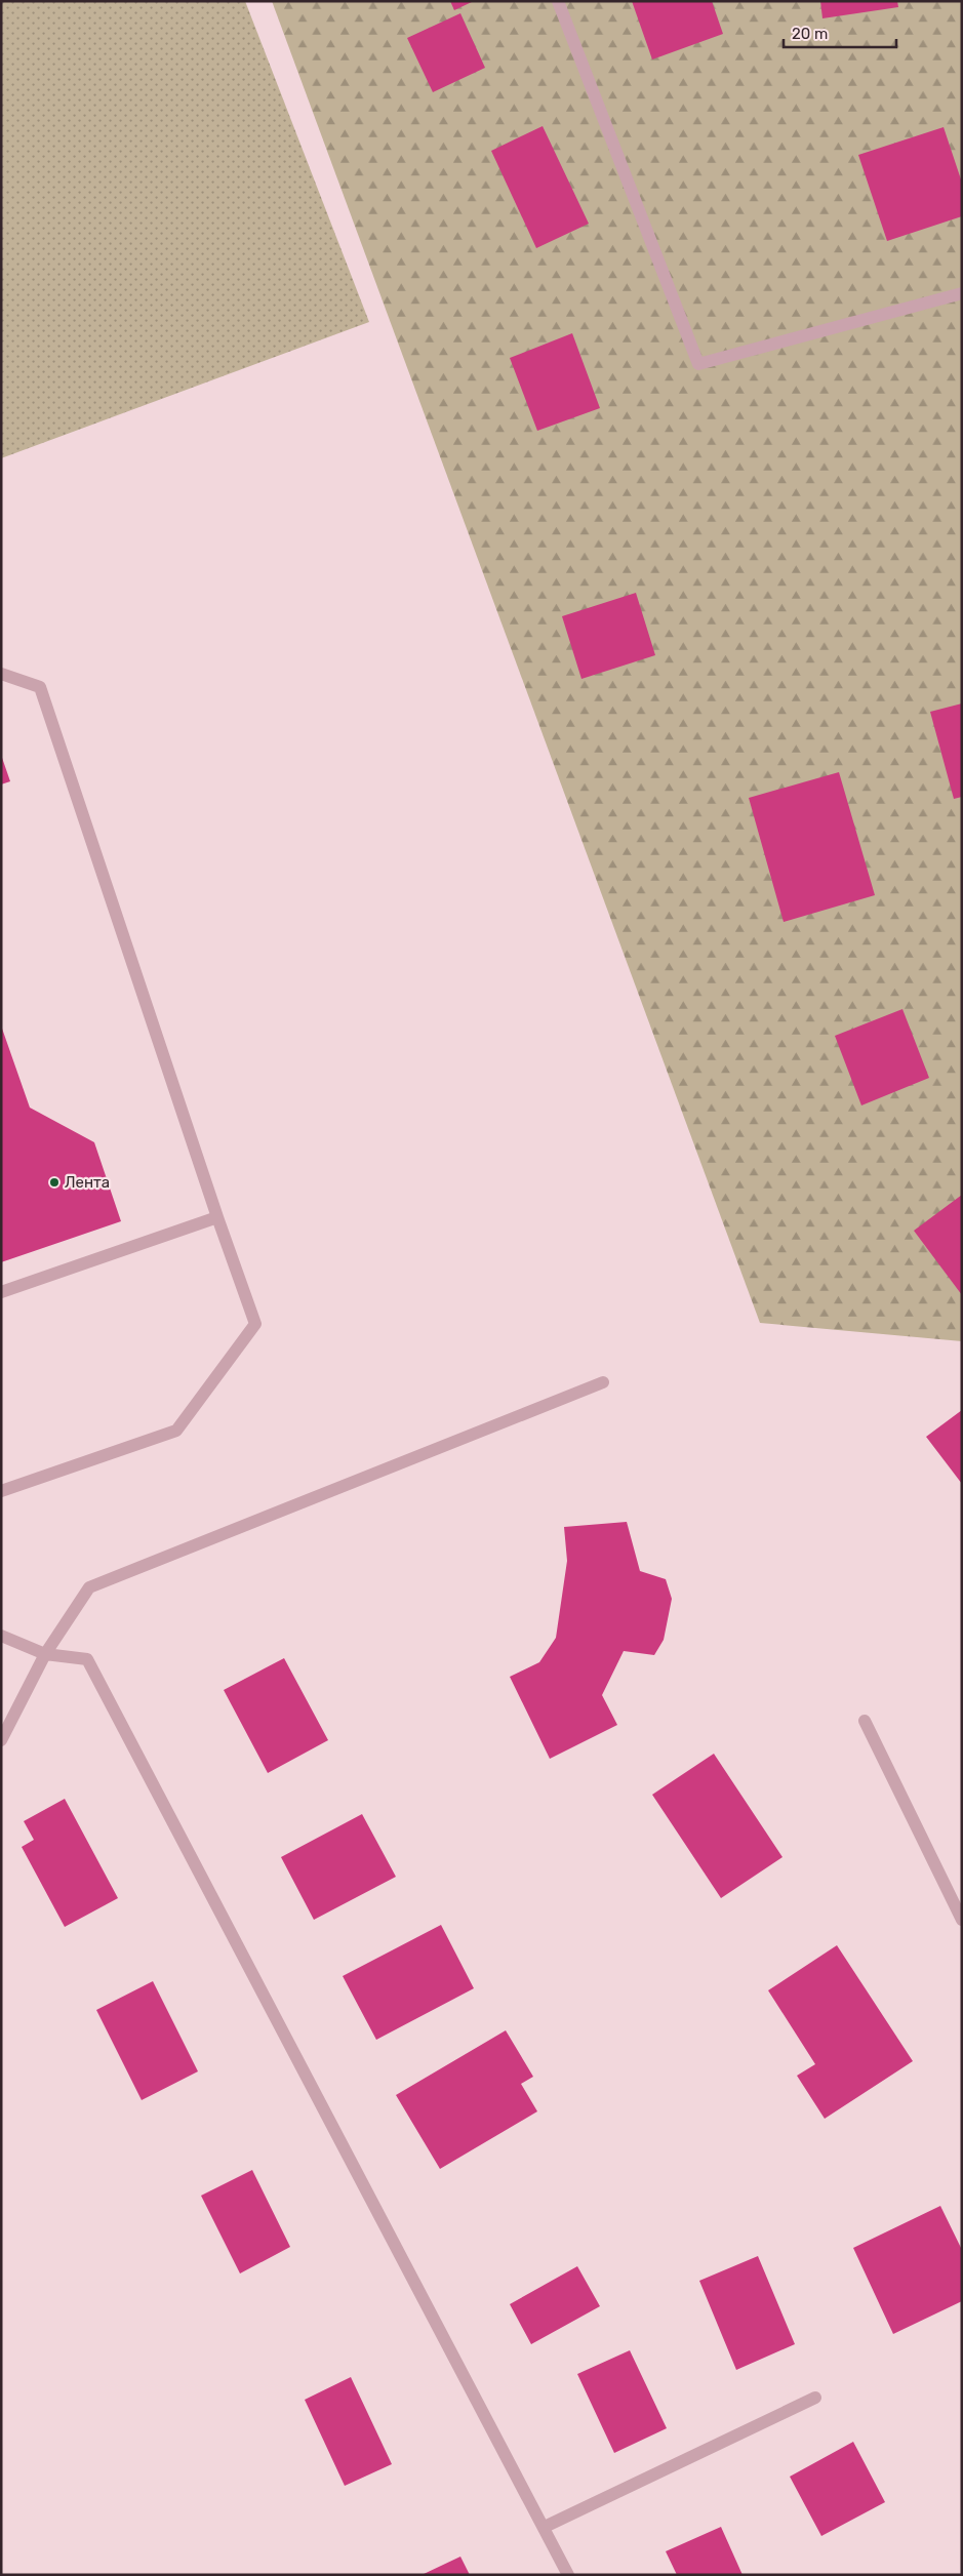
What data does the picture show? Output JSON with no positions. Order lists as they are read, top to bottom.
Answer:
{
  "places": ["Лента"],
  "scale_bar": "20 m"
}
